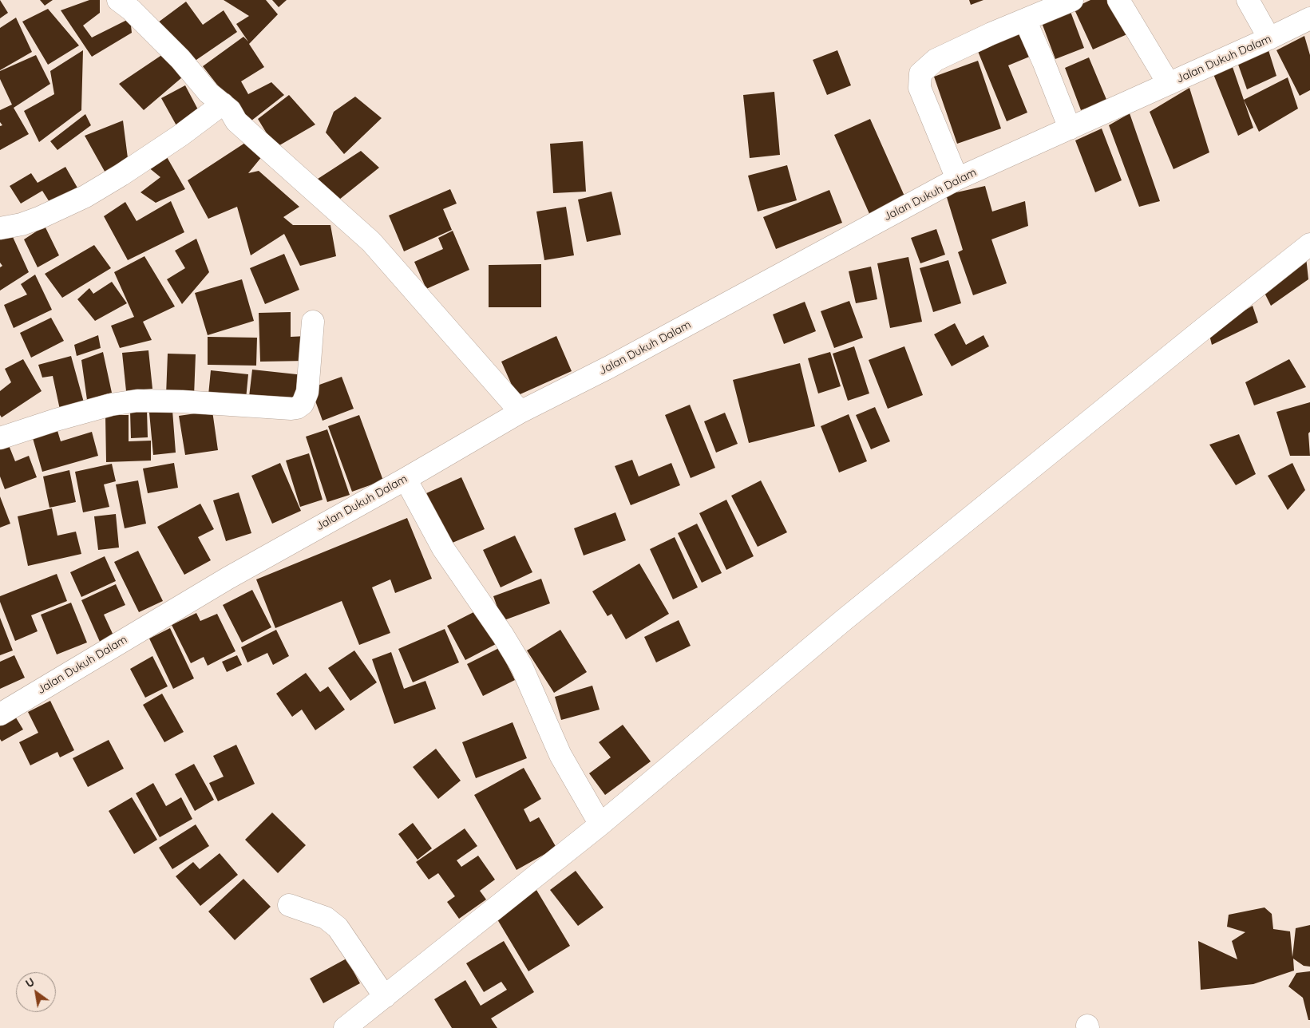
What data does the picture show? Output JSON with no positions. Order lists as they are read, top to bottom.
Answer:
{
  "streets": {
    "street": ["Jalan Dukuh Dalam"]
  },
  "north": "top left"
}
